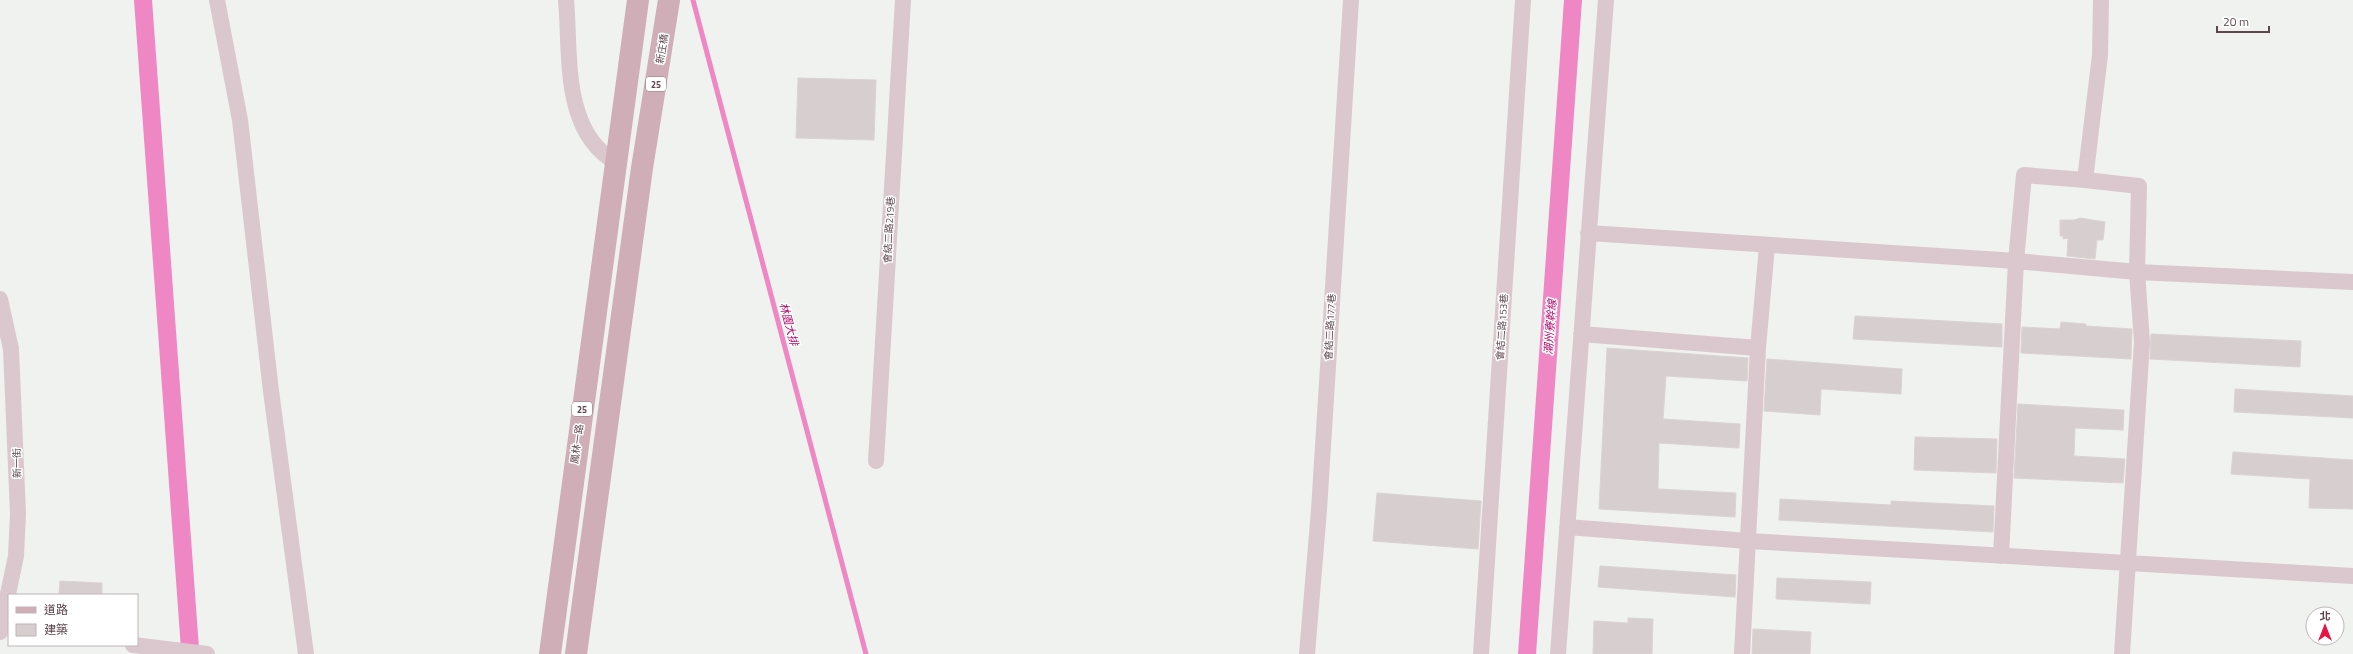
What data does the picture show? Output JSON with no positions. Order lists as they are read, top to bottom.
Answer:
{
  "streets": {
    "main road": ["新庄橋", "25", "鳳林一路"],
    "street": [
      "會結二路219巷",
      "會結二路177巷",
      "會結二路153巷",
      "新一街"
    ]
  },
  "crossings": [
    ["25", "鳳林一路"]
  ],
  "water": ["林園大排", "潮州寮幹線"],
  "legend": ["道路", "建築"],
  "scale_bar": "20 m",
  "north": "top"
}
